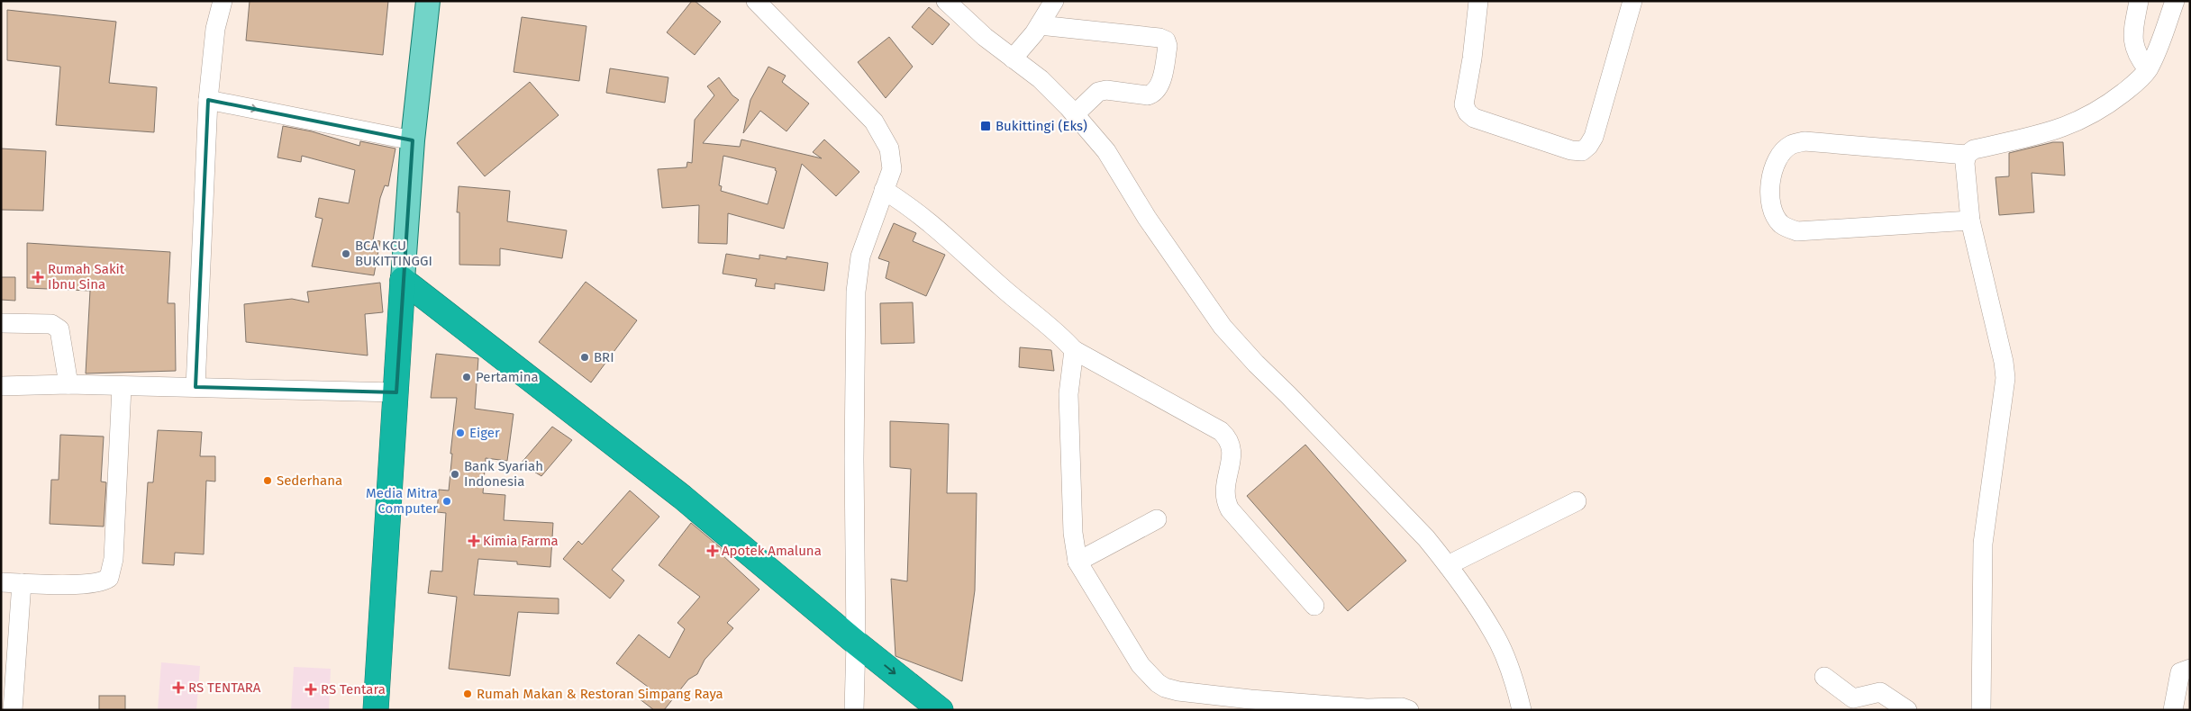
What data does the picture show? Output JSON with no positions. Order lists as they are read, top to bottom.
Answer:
{
  "places": {
    "transit": ["Bukittingi (Eks)"],
    "other": [
      "BCA KCU BUKITTINGGI",
      "BRI",
      "Pertamina",
      "Eiger",
      "Bank Syariah Indonesia",
      "Sederhana",
      "Media Mitra Computer",
      "Rumah Makan & Restoran Simpang Raya"
    ],
    "health": [
      "Rumah Sakit Ibnu Sina",
      "Kimia Farma",
      "Apotek Amaluna",
      "RS TENTARA",
      "RS Tentara"
    ]
  }
}
